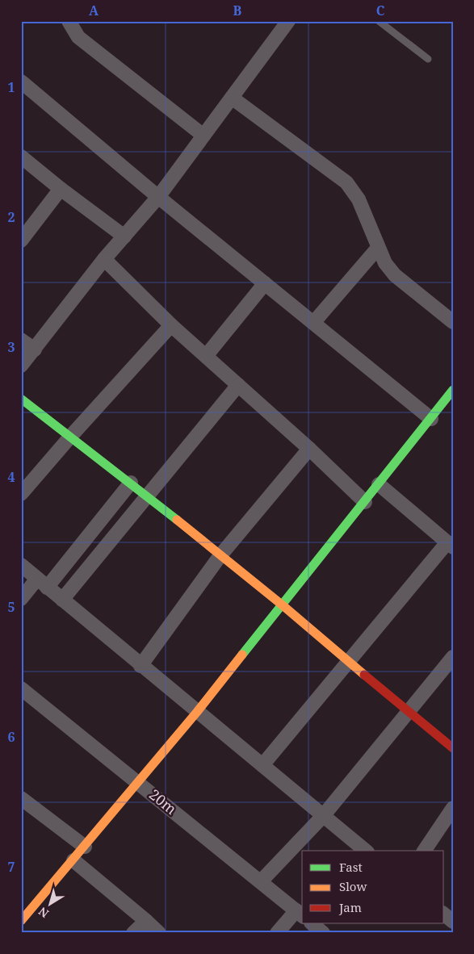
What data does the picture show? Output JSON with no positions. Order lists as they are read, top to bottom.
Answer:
{
  "streets": {
    "street": ["20m"]
  },
  "legend": ["Fast", "Slow", "Jam"],
  "north": "bottom left",
  "grid": {
    "columns": ["A", "B", "C"],
    "rows": [
      "1",
      "2",
      "3",
      "4",
      "5",
      "6",
      "7"
    ]
  }
}
